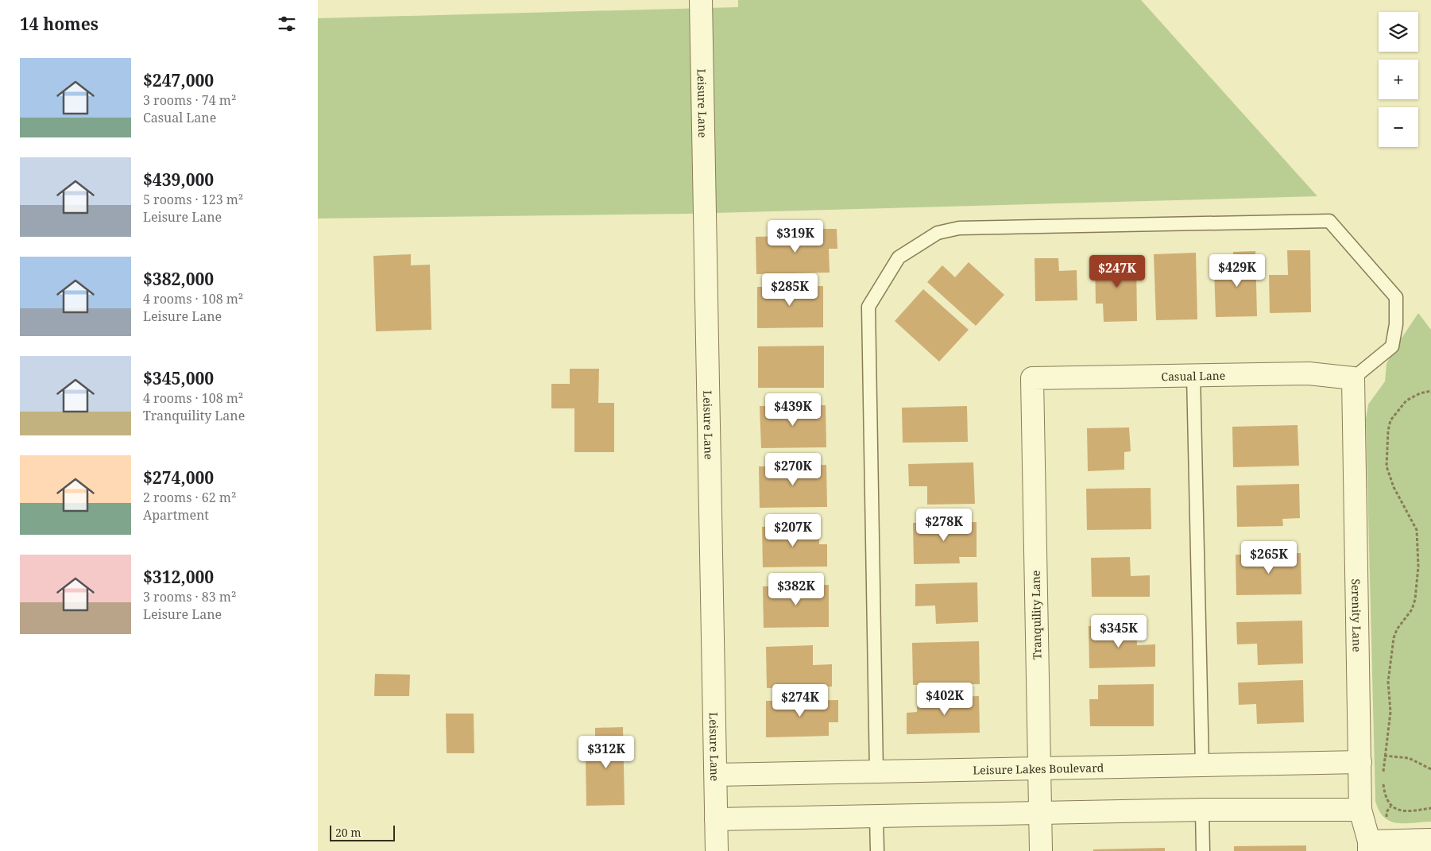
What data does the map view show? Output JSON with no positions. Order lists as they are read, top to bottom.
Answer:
{
  "streets": {
    "street": [
      "Leisure Lane",
      "Casual Lane",
      "Tranquility Lane",
      "Serenity Lane",
      "Leisure Lakes Boulevard"
    ]
  },
  "crossings": [
    ["Leisure Lane", "Leisure Lakes Boulevard"],
    ["Casual Lane", "Tranquility Lane"],
    ["Casual Lane", "Serenity Lane"],
    ["Tranquility Lane", "Leisure Lakes Boulevard"],
    ["Serenity Lane", "Leisure Lakes Boulevard"]
  ],
  "scale_bar": "20 m",
  "page": {
    "heading": "14 homes",
    "map_buttons": ["+", "−"],
    "list": [
      {
        "name": "$247,000",
        "note": "3 rooms · 74 m² · Casual Lane"
      },
      {
        "name": "$439,000",
        "note": "5 rooms · 123 m² · Leisure Lane"
      },
      {
        "name": "$382,000",
        "note": "4 rooms · 108 m² · Leisure Lane"
      },
      {
        "name": "$345,000",
        "note": "4 rooms · 108 m² · Tranquility Lane"
      },
      {
        "name": "$274,000",
        "note": "2 rooms · 62 m² · Apartment"
      },
      {
        "name": "$312,000",
        "note": "3 rooms · 83 m² · Leisure Lane"
      }
    ],
    "price": [
      "$319K",
      "$429K",
      "$247K",
      "$285K",
      "$439K",
      "$270K",
      "$278K",
      "$207K",
      "$265K",
      "$382K",
      "$345K",
      "$402K",
      "$274K",
      "$312K"
    ],
    "scale": "20 m"
  }
}
